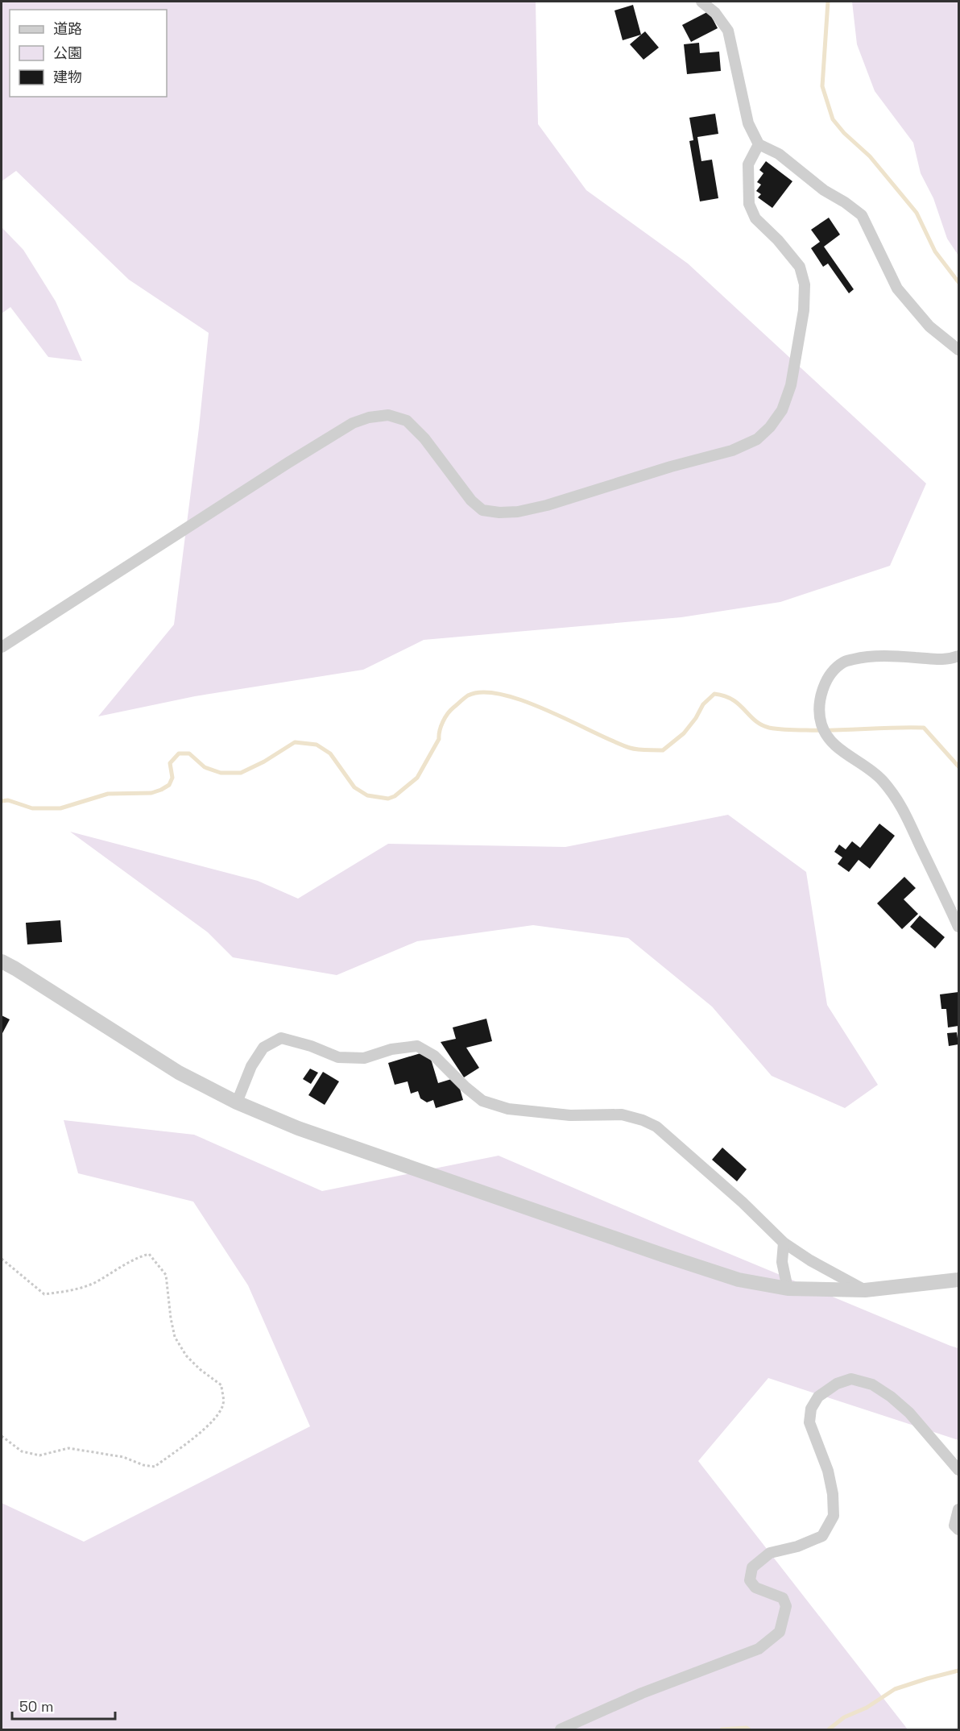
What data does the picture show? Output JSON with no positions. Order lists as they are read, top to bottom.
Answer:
{
  "legend": ["道路", "公園", "建物"],
  "scale_bar": "50 m"
}
